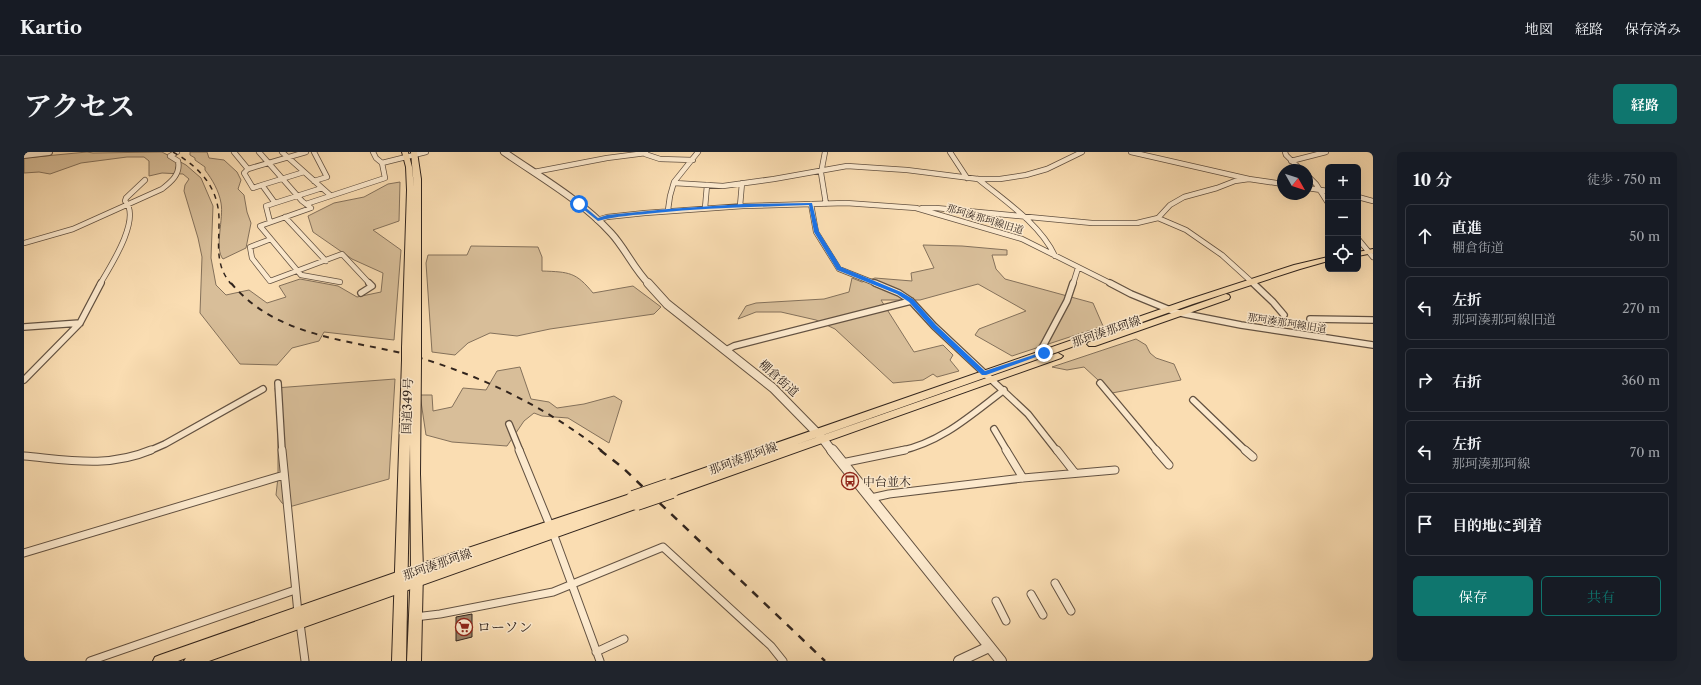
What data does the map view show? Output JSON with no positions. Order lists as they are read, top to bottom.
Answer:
{
  "streets": {
    "main road": ["那珂湊那珂線", "国道349号"],
    "street": ["那珂湊那珂線旧道", "棚倉街道"]
  },
  "crossings": [
    ["那珂湊那珂線旧道", "那珂湊那珂線"],
    ["那珂湊那珂線旧道", "棚倉街道"],
    ["那珂湊那珂線", "棚倉街道"],
    ["那珂湊那珂線", "国道349号"]
  ],
  "places": {
    "bus stop": ["中台並木"],
    "supermarket": ["ローソン"]
  },
  "north": "bottom right",
  "page": {
    "header": "Kartio",
    "nav": ["地図", "経路", "保存済み"],
    "title": "アクセス",
    "buttons": [
      "経路",
      ["保存", "共有"]
    ],
    "heading": ["10 分", "徒歩 · 750 m"],
    "map_buttons": ["+", "−"],
    "list": [
      ["直進", "棚倉街道", "50 m"],
      ["左折", "那珂湊那珂線旧道", "270 m"],
      ["右折", "360 m"],
      ["左折", "那珂湊那珂線", "70 m"],
      "目的地に到着"
    ]
  }
}
